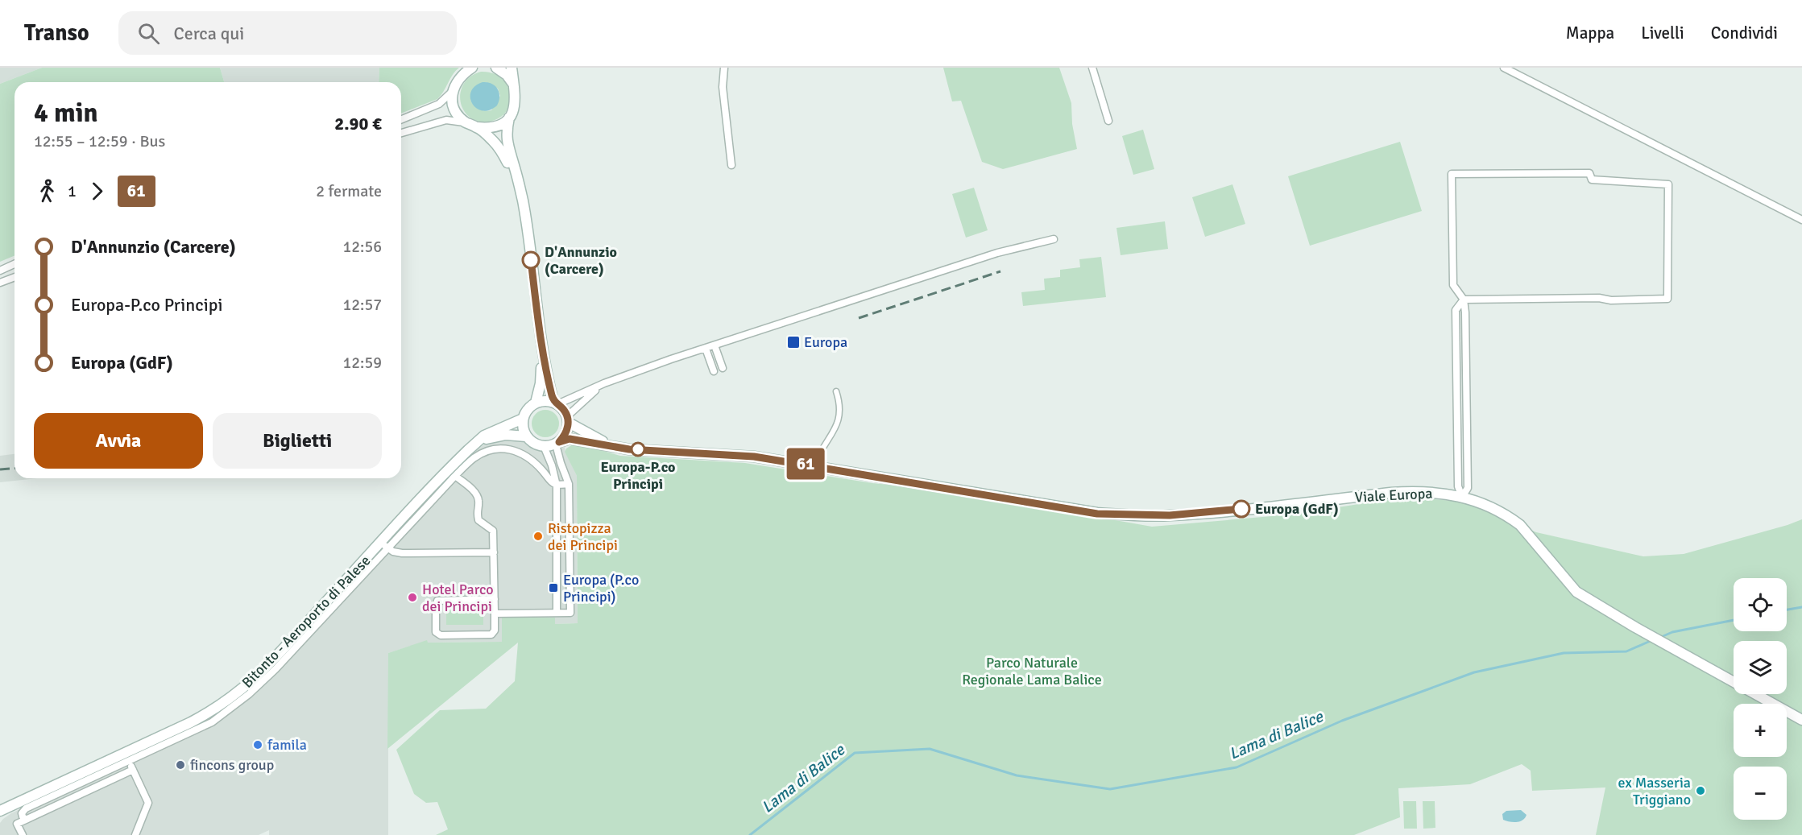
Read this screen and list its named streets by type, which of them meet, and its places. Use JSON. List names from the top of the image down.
{
  "streets": {
    "main road": ["Viale Europa", "Bitonto - Aeroporto di Palese"]
  },
  "crossings": [
    ["Viale Europa", "Bitonto - Aeroporto di Palese"]
  ],
  "water": ["Lama di Balice"],
  "parks": ["Parco Naturale Regionale Lama Balice"],
  "places": {
    "other": [
      "D'Annunzio (Carcere)",
      "Europa-P.co Principi",
      "Europa (GdF)",
      "Ristopizza dei Principi",
      "Hotel Parco dei Principi",
      "famila",
      "fincons group",
      "ex Masseria Triggiano"
    ],
    "transit": ["Europa", "Europa (P.co Principi)"]
  },
  "lines": ["bus line 61"],
  "page": {
    "header": "Transo",
    "search": "Cerca qui",
    "nav": ["Mappa", "Livelli", "Condividi"],
    "on_map": "61",
    "heading": ["4 min", "12:55 – 12:59 · Bus", "2.90 €"],
    "legs": ["1", "61", "2 fermate"],
    "list": [
      {
        "name": "D'Annunzio (Carcere)",
        "value": "12:56"
      },
      {
        "name": "Europa-P.co Principi",
        "value": "12:57"
      },
      {
        "name": "Europa (GdF)",
        "value": "12:59"
      }
    ],
    "buttons": ["Avvia", "Biglietti"],
    "map_buttons": ["+", "−"]
  }
}
